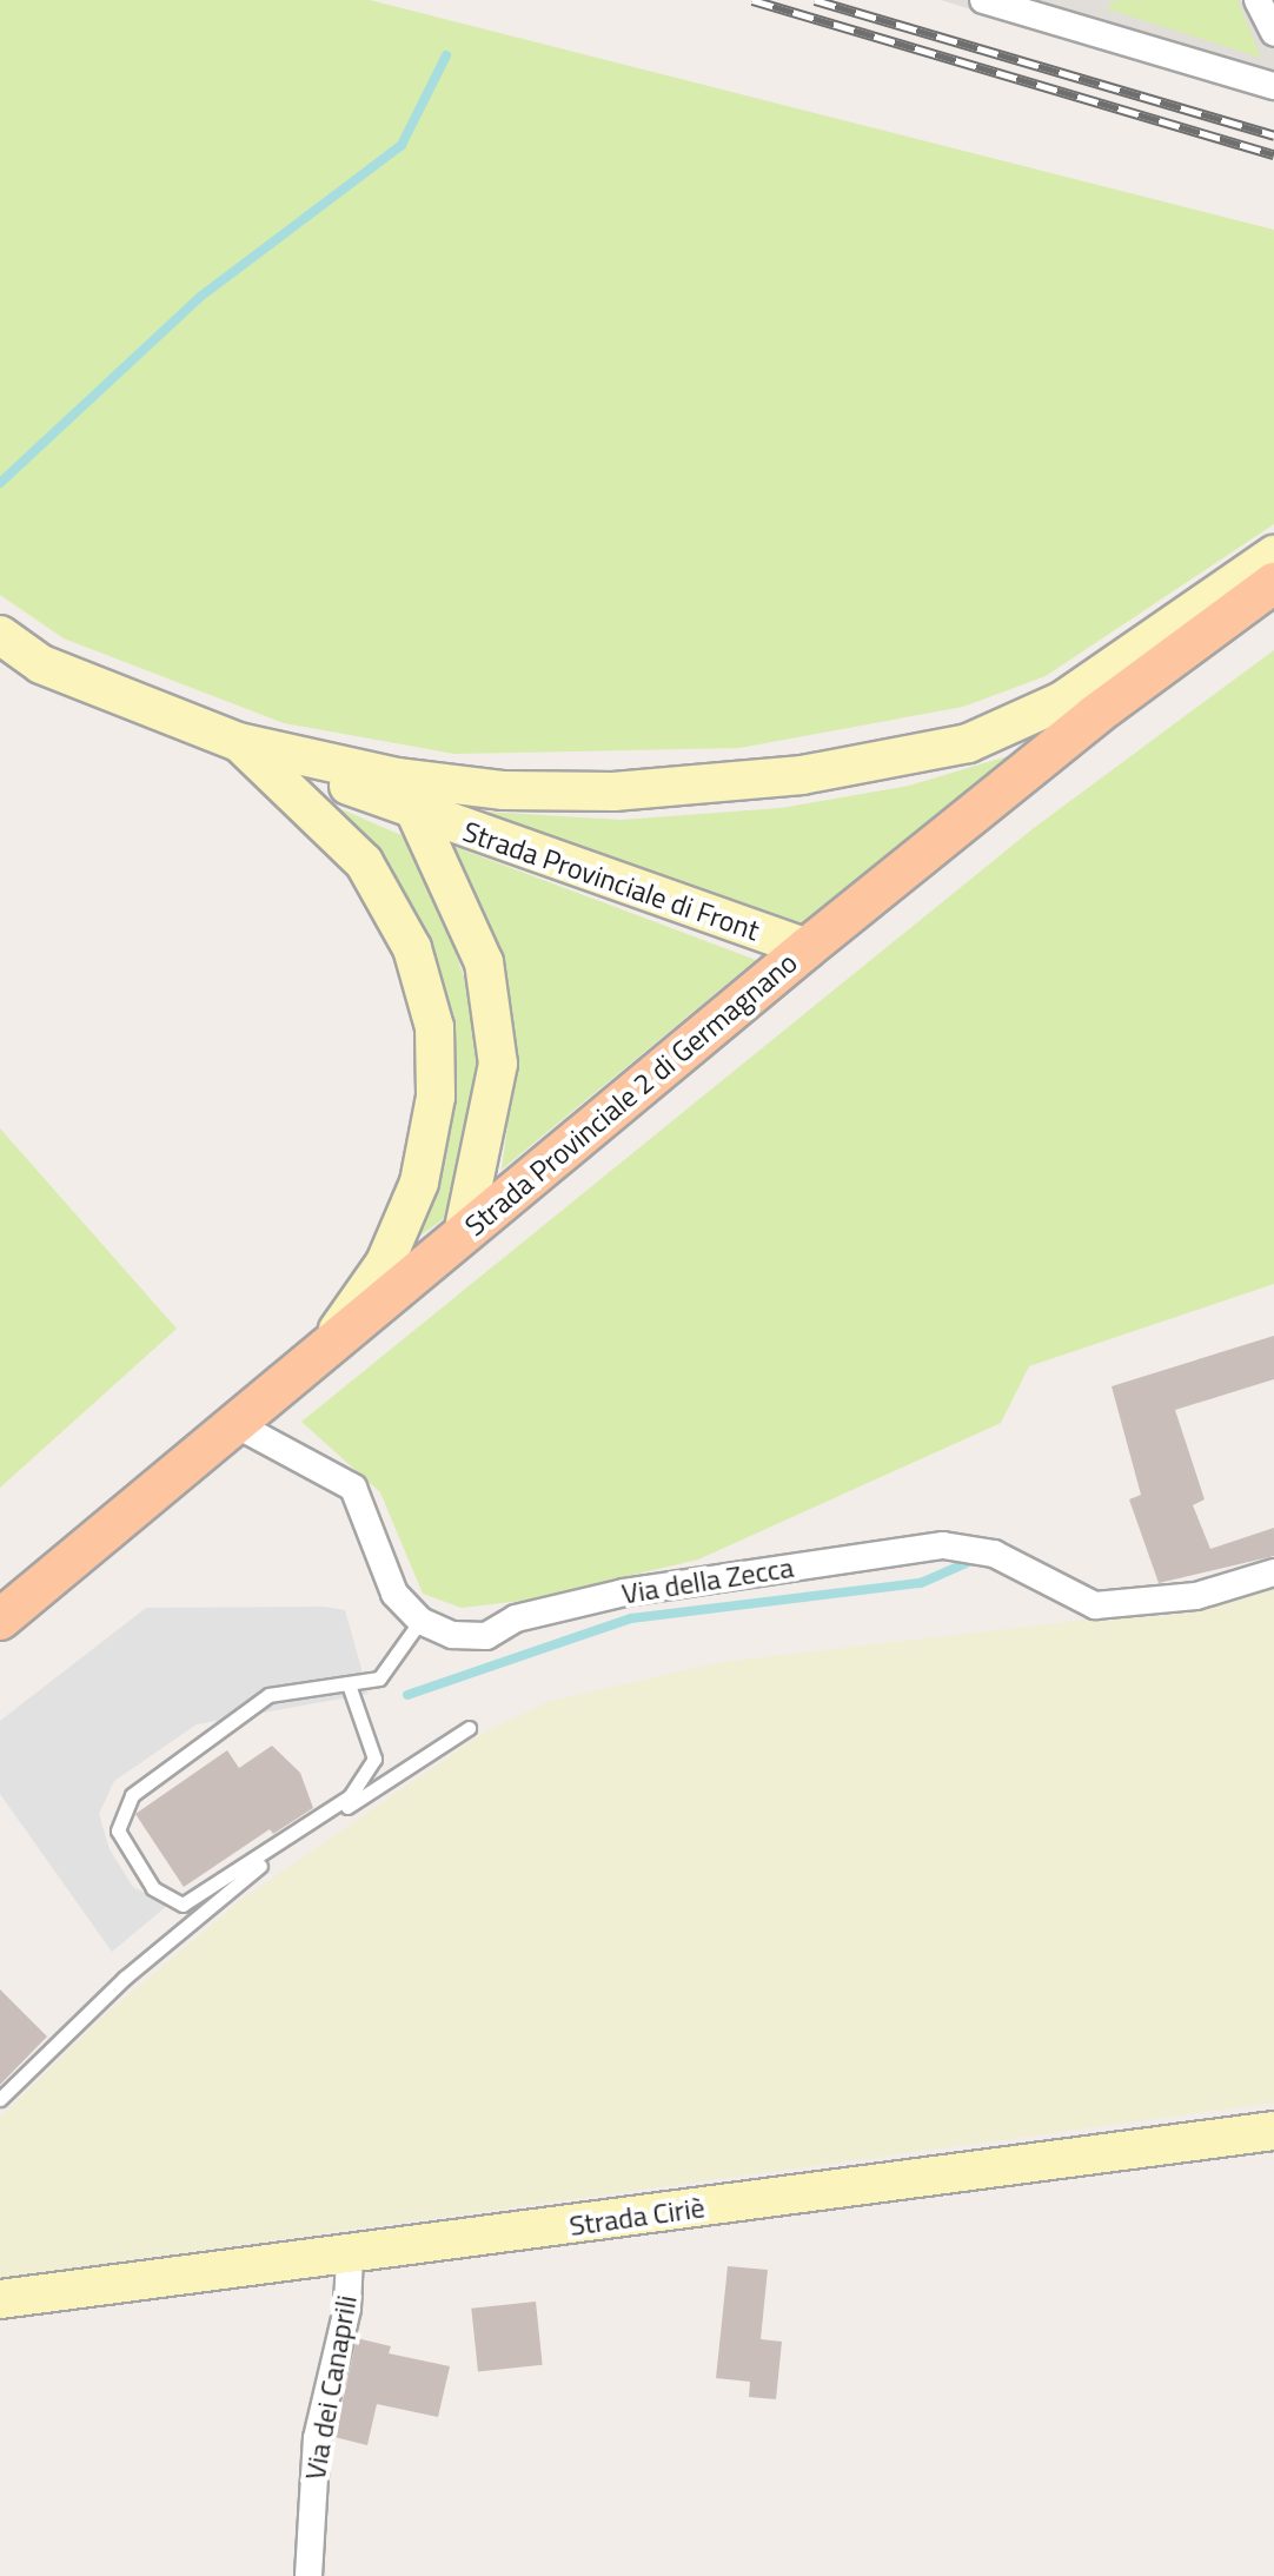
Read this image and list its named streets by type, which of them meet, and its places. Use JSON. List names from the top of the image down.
{
  "streets": {
    "main road": ["Strada Provinciale di Front", "Strada Provinciale 2 di Germagnano", "Strada Ciriè"],
    "street": ["Via della Zecca", "Via dei Canaprili"]
  },
  "crossings": [
    ["Strada Provinciale di Front", "Strada Provinciale 2 di Germagnano"],
    ["Strada Ciriè", "Via dei Canaprili"]
  ]
}
